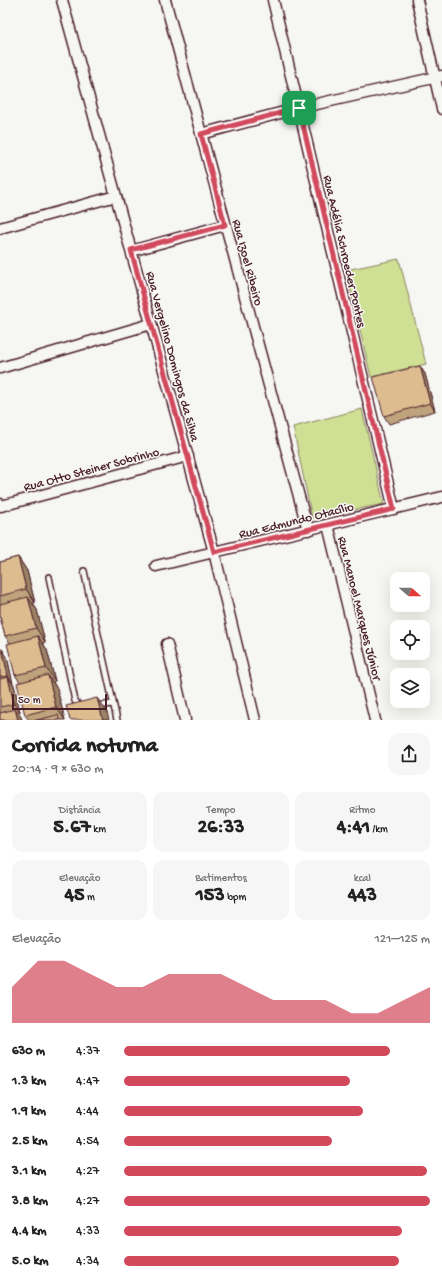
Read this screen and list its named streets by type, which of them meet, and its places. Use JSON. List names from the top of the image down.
{
  "streets": {
    "street": [
      "Rua Adélia Schroeder Pontes",
      "Rua Izoel Ribeiro",
      "Rua Vergelino Domingos da Silva",
      "Rua Otto Steiner Sobrinho",
      "Rua Edmundo Otacílio",
      "Rua Manoel Marques Júnior"
    ]
  },
  "crossings": [
    ["Rua Adélia Schroeder Pontes", "Rua Edmundo Otacílio"],
    ["Rua Izoel Ribeiro", "Rua Edmundo Otacílio"],
    ["Rua Vergelino Domingos da Silva", "Rua Otto Steiner Sobrinho"],
    ["Rua Vergelino Domingos da Silva", "Rua Edmundo Otacílio"],
    ["Rua Edmundo Otacílio", "Rua Manoel Marques Júnior"]
  ],
  "scale_bar": "50 m",
  "north": "right",
  "page": {
    "scale": "50 m",
    "heading": ["Corrida noturna", "20:14 · 9 × 630 m"],
    "stats": [
      ["Distância", "5.67 km"],
      ["Tempo", "26:33"],
      ["Ritmo", "4:41 /km"],
      ["Elevação", "45 m"],
      ["Batimentos", "153 bpm"],
      ["kcal", "443"]
    ],
    "chart": ["Elevação", "121–125 m"],
    "list": [
      {
        "name": "630 m",
        "note": "4:37"
      },
      {
        "name": "1.3 km",
        "note": "4:47"
      },
      {
        "name": "1.9 km",
        "note": "4:44"
      },
      {
        "name": "2.5 km",
        "note": "4:54"
      },
      {
        "name": "3.1 km",
        "note": "4:27"
      },
      {
        "name": "3.8 km",
        "note": "4:27"
      },
      {
        "name": "4.4 km",
        "note": "4:33"
      },
      {
        "name": "5.0 km",
        "note": "4:34"
      }
    ]
  }
}
